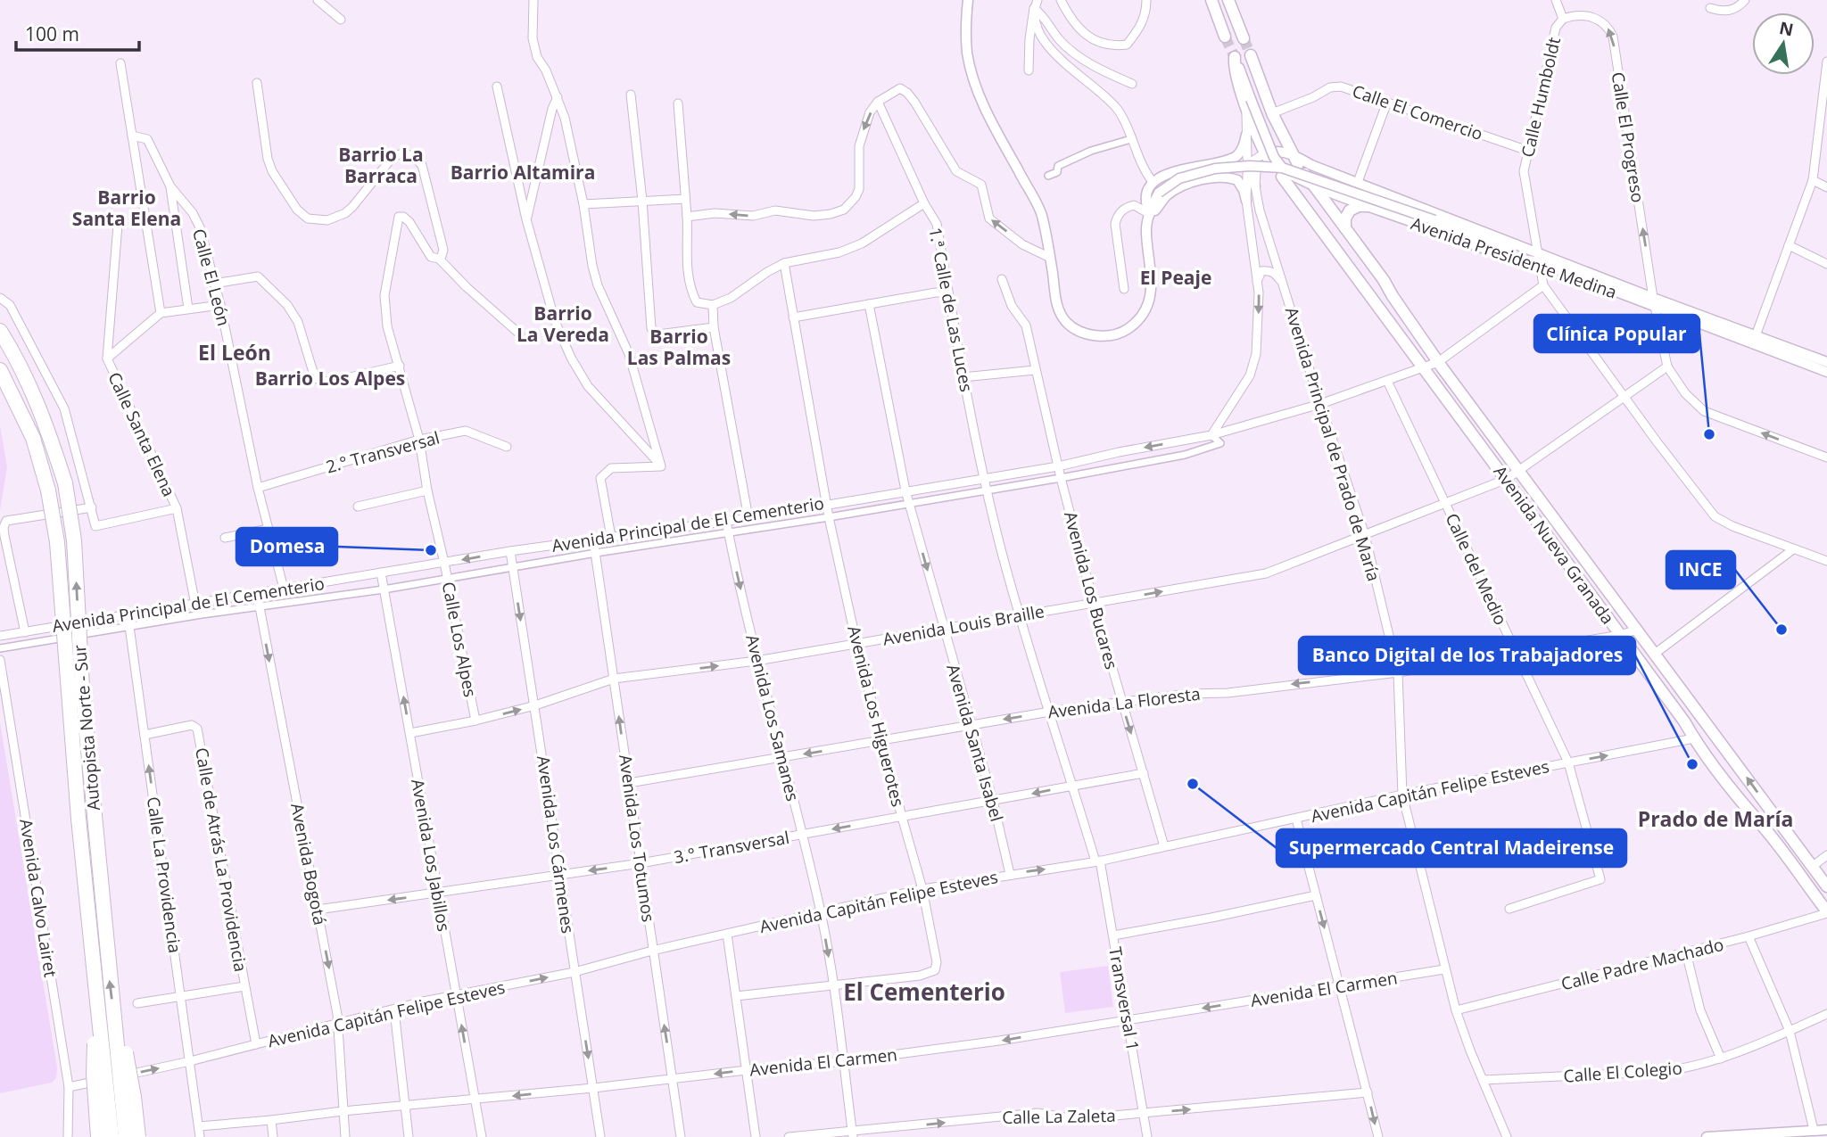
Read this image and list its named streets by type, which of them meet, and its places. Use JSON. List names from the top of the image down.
{
  "streets": {
    "highway": ["Autopista Norte - Sur"],
    "main road": ["Avenida Nueva Granada"],
    "street": [
      "Calle Humboldt",
      "Calle El Comercio",
      "Calle El Progreso",
      "Avenida Presidente Medina",
      "Calle El León",
      "1.ª Calle de Las Luces",
      "Calle Santa Elena",
      "Avenida Principal de Prado de María",
      "2.° Transversal",
      "Avenida Principal de El Cementerio",
      "Calle del Medio",
      "Avenida Los Bucares",
      "Avenida Louis Braille",
      "Calle Los Alpes",
      "Avenida La Floresta",
      "Avenida Los Higuerotes",
      "Avenida Los Samanes",
      "Avenida Santa Isabel",
      "Avenida Capitán Felipe Esteves",
      "Avenida Los Totumos",
      "Avenida Los Cármenes",
      "3.° Transversal",
      "Avenida Los Jabillos",
      "Calle de Atrás La Providencia",
      "Avenida Bogotá",
      "Calle La Providencia",
      "Avenida Calvo Lairet",
      "Calle Padre Machado",
      "Avenida El Carmen",
      "Transversal 1",
      "Calle El Colegio",
      "Calle La Zaleta"
    ]
  },
  "crossings": [
    ["Calle Humboldt", "Calle El Comercio"],
    ["Calle Humboldt", "Calle El Progreso"],
    ["Calle Humboldt", "Avenida Presidente Medina"],
    ["Calle Humboldt", "Avenida Principal de El Cementerio"],
    ["Calle El Progreso", "Avenida Presidente Medina"],
    ["Avenida Presidente Medina", "Avenida Nueva Granada"],
    ["Calle El León", "2.° Transversal"],
    ["Calle El León", "Avenida Principal de El Cementerio"],
    ["1.ª Calle de Las Luces", "Avenida Principal de El Cementerio"],
    ["1.ª Calle de Las Luces", "Avenida Louis Braille"],
    ["1.ª Calle de Las Luces", "Avenida La Floresta"],
    ["1.ª Calle de Las Luces", "Transversal 1"],
    ["Calle Santa Elena", "Avenida Principal de El Cementerio"],
    ["Avenida Principal de Prado de María", "Avenida Principal de El Cementerio"],
    ["Avenida Principal de Prado de María", "Avenida Louis Braille"],
    ["Avenida Principal de Prado de María", "Avenida La Floresta"],
    ["Avenida Principal de Prado de María", "Avenida Capitán Felipe Esteves"],
    ["Avenida Principal de Prado de María", "Calle Padre Machado"],
    ["Avenida Principal de Prado de María", "Avenida El Carmen"],
    ["Avenida Principal de Prado de María", "Calle El Colegio"],
    ["2.° Transversal", "Calle Los Alpes"],
    ["Avenida Principal de El Cementerio", "Avenida Nueva Granada"],
    ["Avenida Principal de El Cementerio", "Calle del Medio"],
    ["Avenida Principal de El Cementerio", "Avenida Los Bucares"],
    ["Avenida Principal de El Cementerio", "Calle Los Alpes"],
    ["Avenida Principal de El Cementerio", "Avenida Los Higuerotes"],
    ["Avenida Principal de El Cementerio", "Avenida Los Samanes"],
    ["Avenida Principal de El Cementerio", "Avenida Santa Isabel"],
    ["Avenida Principal de El Cementerio", "Avenida Los Totumos"],
    ["Avenida Principal de El Cementerio", "Avenida Los Cármenes"],
    ["Avenida Principal de El Cementerio", "Avenida Los Jabillos"],
    ["Avenida Principal de El Cementerio", "Avenida Bogotá"],
    ["Avenida Principal de El Cementerio", "Calle La Providencia"],
    ["Avenida Nueva Granada", "Avenida Louis Braille"],
    ["Avenida Nueva Granada", "Avenida La Floresta"],
    ["Avenida Nueva Granada", "Avenida Capitán Felipe Esteves"],
    ["Avenida Nueva Granada", "Calle Padre Machado"],
    ["Calle del Medio", "Avenida Louis Braille"],
    ["Calle del Medio", "Avenida La Floresta"],
    ["Calle del Medio", "Avenida Capitán Felipe Esteves"],
    ["Avenida Los Bucares", "Avenida Louis Braille"],
    ["Avenida Los Bucares", "Avenida La Floresta"],
    ["Avenida Los Bucares", "Avenida Capitán Felipe Esteves"],
    ["Avenida Los Bucares", "3.° Transversal"],
    ["Avenida Louis Braille", "Calle Los Alpes"],
    ["Avenida Louis Braille", "Avenida Los Higuerotes"],
    ["Avenida Louis Braille", "Avenida Los Samanes"],
    ["Avenida Louis Braille", "Avenida Santa Isabel"],
    ["Avenida Louis Braille", "Avenida Los Totumos"],
    ["Avenida Louis Braille", "Avenida Los Cármenes"],
    ["Avenida Louis Braille", "Avenida Los Jabillos"],
    ["Avenida La Floresta", "Avenida Los Higuerotes"],
    ["Avenida La Floresta", "Avenida Los Samanes"],
    ["Avenida La Floresta", "Avenida Santa Isabel"],
    ["Avenida La Floresta", "Avenida Los Totumos"],
    ["Avenida La Floresta", "Transversal 1"],
    ["Avenida Los Higuerotes", "Avenida Los Samanes"],
    ["Avenida Los Higuerotes", "Avenida Capitán Felipe Esteves"],
    ["Avenida Los Higuerotes", "3.° Transversal"],
    ["Avenida Los Samanes", "Avenida Capitán Felipe Esteves"],
    ["Avenida Los Samanes", "3.° Transversal"],
    ["Avenida Los Samanes", "Avenida El Carmen"],
    ["Avenida Los Samanes", "Calle La Zaleta"],
    ["Avenida Santa Isabel", "Avenida Capitán Felipe Esteves"],
    ["Avenida Santa Isabel", "3.° Transversal"],
    ["Avenida Capitán Felipe Esteves", "Avenida Los Totumos"],
    ["Avenida Capitán Felipe Esteves", "Avenida Los Cármenes"],
    ["Avenida Capitán Felipe Esteves", "Avenida Los Jabillos"],
    ["Avenida Capitán Felipe Esteves", "Calle de Atrás La Providencia"],
    ["Avenida Capitán Felipe Esteves", "Avenida Bogotá"],
    ["Avenida Capitán Felipe Esteves", "Calle La Providencia"],
    ["Avenida Capitán Felipe Esteves", "Avenida Calvo Lairet"],
    ["Avenida Capitán Felipe Esteves", "Transversal 1"],
    ["Avenida Los Totumos", "3.° Transversal"],
    ["Avenida Los Totumos", "Avenida El Carmen"],
    ["Avenida Los Cármenes", "3.° Transversal"],
    ["Avenida Los Cármenes", "Avenida El Carmen"],
    ["3.° Transversal", "Avenida Los Jabillos"],
    ["3.° Transversal", "Avenida Bogotá"],
    ["3.° Transversal", "Transversal 1"],
    ["Avenida Los Jabillos", "Avenida El Carmen"],
    ["Calle de Atrás La Providencia", "Calle La Providencia"],
    ["Avenida Bogotá", "Avenida El Carmen"],
    ["Calle La Providencia", "Avenida El Carmen"],
    ["Avenida El Carmen", "Transversal 1"],
    ["Transversal 1", "Calle La Zaleta"]
  ],
  "one_way": [
    "Calle El Progreso",
    "Avenida Louis Braille",
    "Avenida La Floresta",
    "Avenida Los Totumos",
    "Avenida Los Cármenes",
    "3.° Transversal",
    "Avenida Bogotá",
    "Calle La Providencia",
    "Avenida El Carmen",
    "Calle La Zaleta"
  ],
  "districts": [
    "Barrio La Barraca",
    "Barrio Altamira",
    "Barrio Santa Elena",
    "El Peaje",
    "Barrio La Vereda",
    "Barrio Las Palmas",
    "El León",
    "Barrio Los Alpes",
    "Prado de María",
    "El Cementerio"
  ],
  "places": [
    "Clínica Popular",
    "Domesa",
    "INCE",
    "Banco Digital de los Trabajadores",
    "Supermercado Central Madeirense"
  ],
  "scale_bar": "100 m",
  "north": "top"
}
